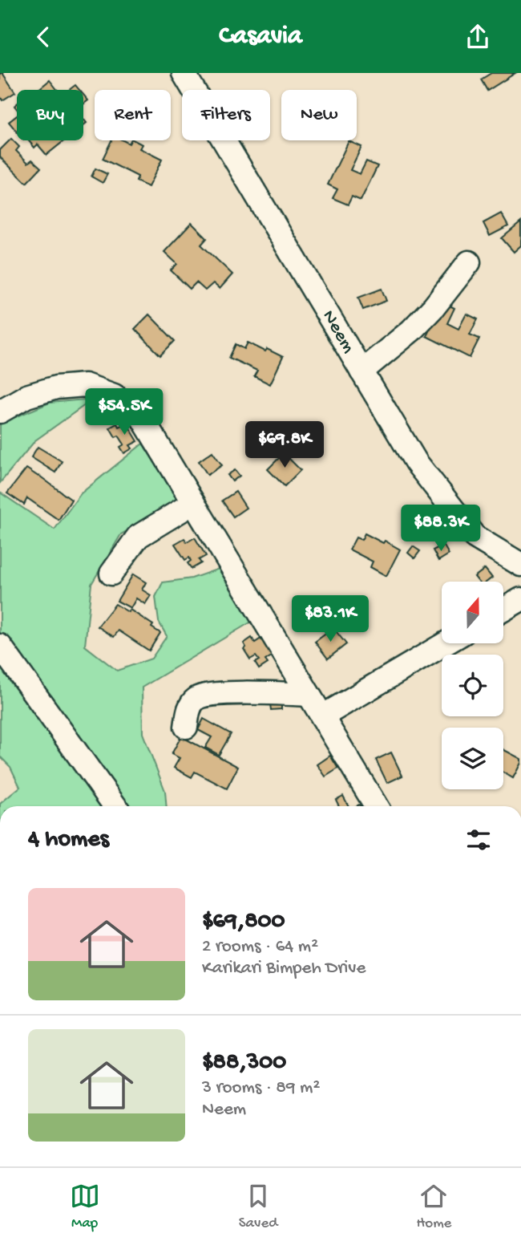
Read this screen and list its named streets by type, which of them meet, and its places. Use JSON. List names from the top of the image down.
{
  "streets": {
    "street": ["Neem"]
  },
  "north": "top",
  "page": {
    "header": "Casavia",
    "chip": [
      "Buy",
      "Rent",
      "Filters",
      "New"
    ],
    "price": [
      "$54.5K",
      "$69.8K",
      "$88.3K",
      "$83.1K"
    ],
    "heading": "4 homes",
    "list": [
      {
        "name": "$69,800",
        "note": "2 rooms · 64 m² · Karikari Bimpeh Drive"
      },
      {
        "name": "$88,300",
        "note": "3 rooms · 89 m² · Neem"
      }
    ],
    "tabs": ["Map", "Saved", "Home"]
  }
}
